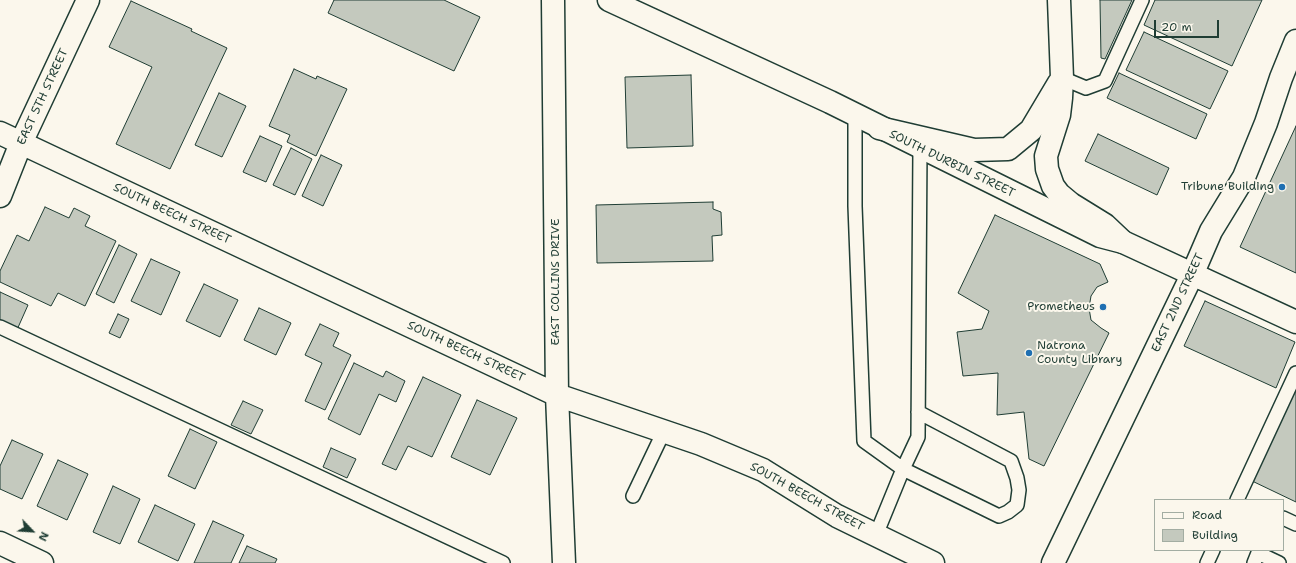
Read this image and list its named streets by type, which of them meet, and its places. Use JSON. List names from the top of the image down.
{
  "streets": {
    "street": [
      "EAST 5TH STREET",
      "SOUTH DURBIN STREET",
      "SOUTH BEECH STREET",
      "EAST COLLINS DRIVE",
      "EAST 2ND STREET"
    ]
  },
  "crossings": [
    ["EAST 5TH STREET", "SOUTH BEECH STREET"],
    ["SOUTH DURBIN STREET", "EAST 2ND STREET"],
    ["SOUTH BEECH STREET", "EAST COLLINS DRIVE"]
  ],
  "places": ["Tribune Building", "Prometheus", "Natrona County Library"],
  "legend": ["Road", "Building"],
  "scale_bar": "20 m",
  "north": "bottom right"
}
